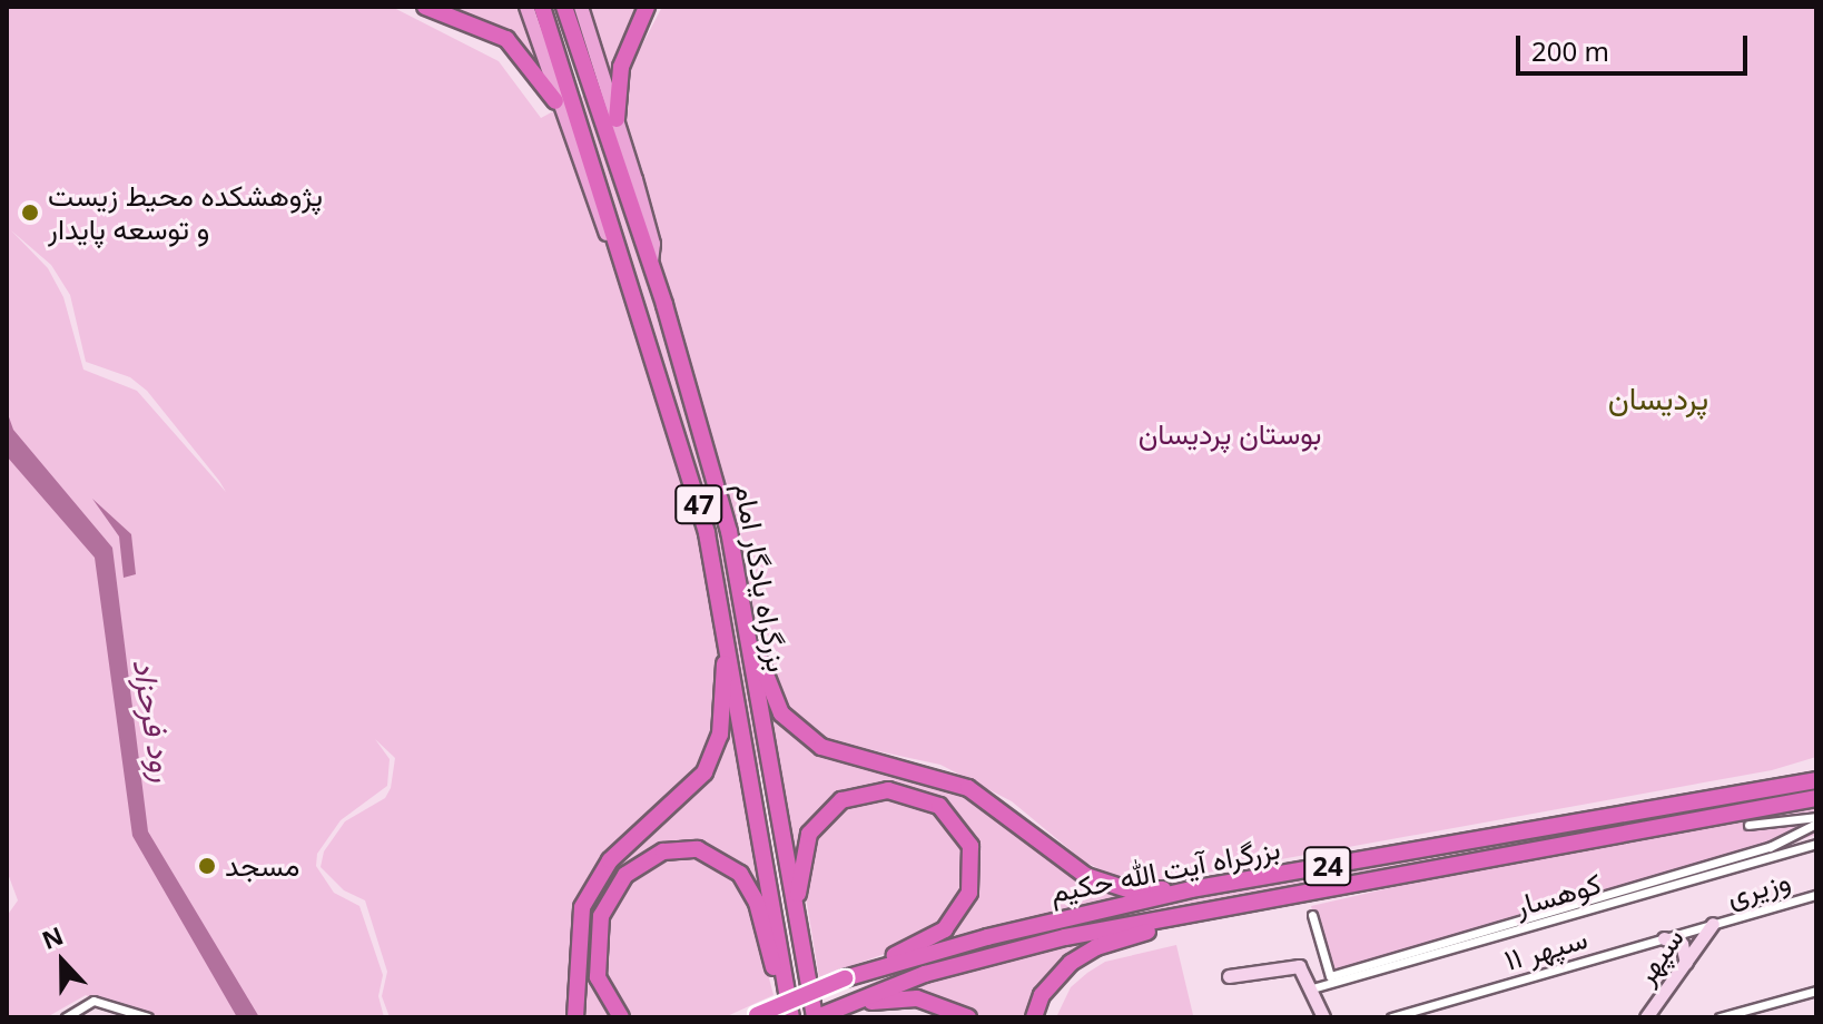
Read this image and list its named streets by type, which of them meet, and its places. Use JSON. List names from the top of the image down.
{
  "streets": {
    "highway": [
      "47",
      "بزرگراه یادگار امام",
      "24",
      "بزرگراه آیت الله حکیم"
    ],
    "street": [
      "وزیری",
      "کوهسار",
      "سپهر ۱۱",
      "سپهر"
    ]
  },
  "crossings": [
    ["بزرگراه یادگار امام", "24"],
    ["24", "بزرگراه آیت الله حکیم"],
    ["وزیری", "سپهر ۱۱"],
    ["وزیری", "سپهر"],
    ["سپهر ۱۱", "سپهر"]
  ],
  "districts": ["پردیسان"],
  "water": ["رود فرحزاد"],
  "parks": ["بوستان پردیسان"],
  "places": ["پژوهشکده محیط زیست و توسعه پایدار", "مسجد"],
  "scale_bar": "200 m",
  "north": "top"
}
